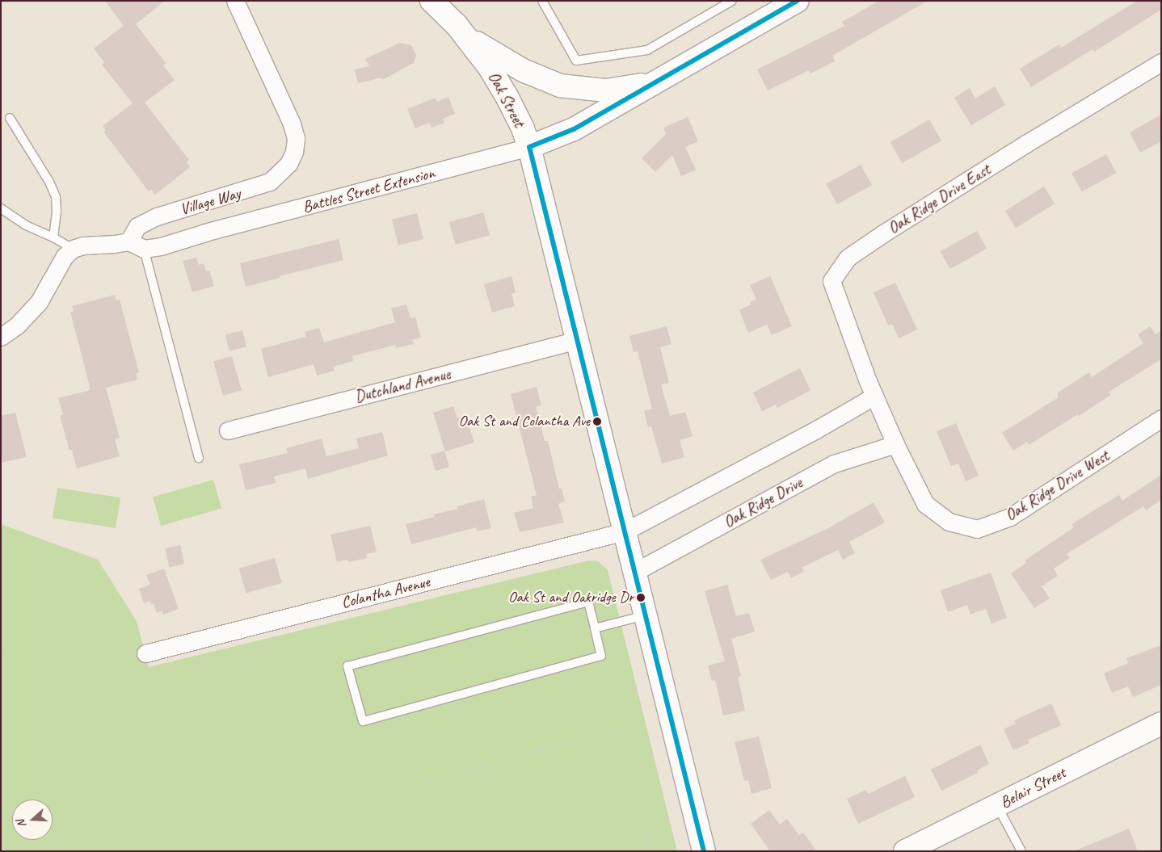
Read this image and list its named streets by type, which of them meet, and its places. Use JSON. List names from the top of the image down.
{
  "streets": {
    "main road": ["Oak Street", "Belair Street"],
    "street": [
      "Battles Street Extension",
      "Oak Ridge Drive East",
      "Village Way",
      "Dutchland Avenue",
      "Oak Ridge Drive West",
      "Oak Ridge Drive",
      "Colantha Avenue"
    ]
  },
  "crossings": [
    ["Oak Street", "Battles Street Extension"],
    ["Oak Street", "Dutchland Avenue"],
    ["Oak Street", "Oak Ridge Drive"],
    ["Oak Street", "Colantha Avenue"],
    ["Oak Ridge Drive East", "Oak Ridge Drive West"],
    ["Oak Ridge Drive West", "Oak Ridge Drive"]
  ],
  "places": ["Oak St and Colantha Ave", "Oak St and Oakridge Dr"],
  "north": "left"
}
